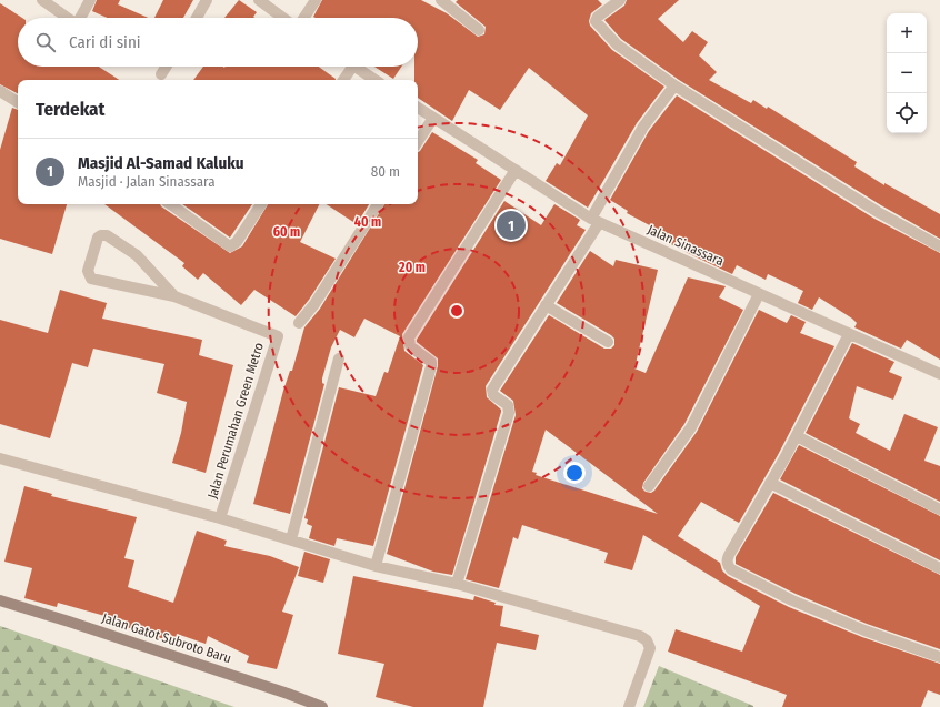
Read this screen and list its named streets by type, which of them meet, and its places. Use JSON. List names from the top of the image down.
{
  "streets": {
    "street": ["Jalan Sinassara", "Jalan Perumahan Green Metro", "Jalan Gatot Subroto Baru"]
  },
  "page": {
    "map_buttons": ["+", "−"],
    "search": "Cari di sini",
    "heading": "Terdekat",
    "list": [
      {
        "mark": "1",
        "name": "Masjid Al-Samad Kaluku",
        "note": "Masjid · Jalan Sinassara",
        "value": "80 m"
      }
    ],
    "pins": "1"
  },
  "rings": ["40 m", "60 m", "20 m"]
}
